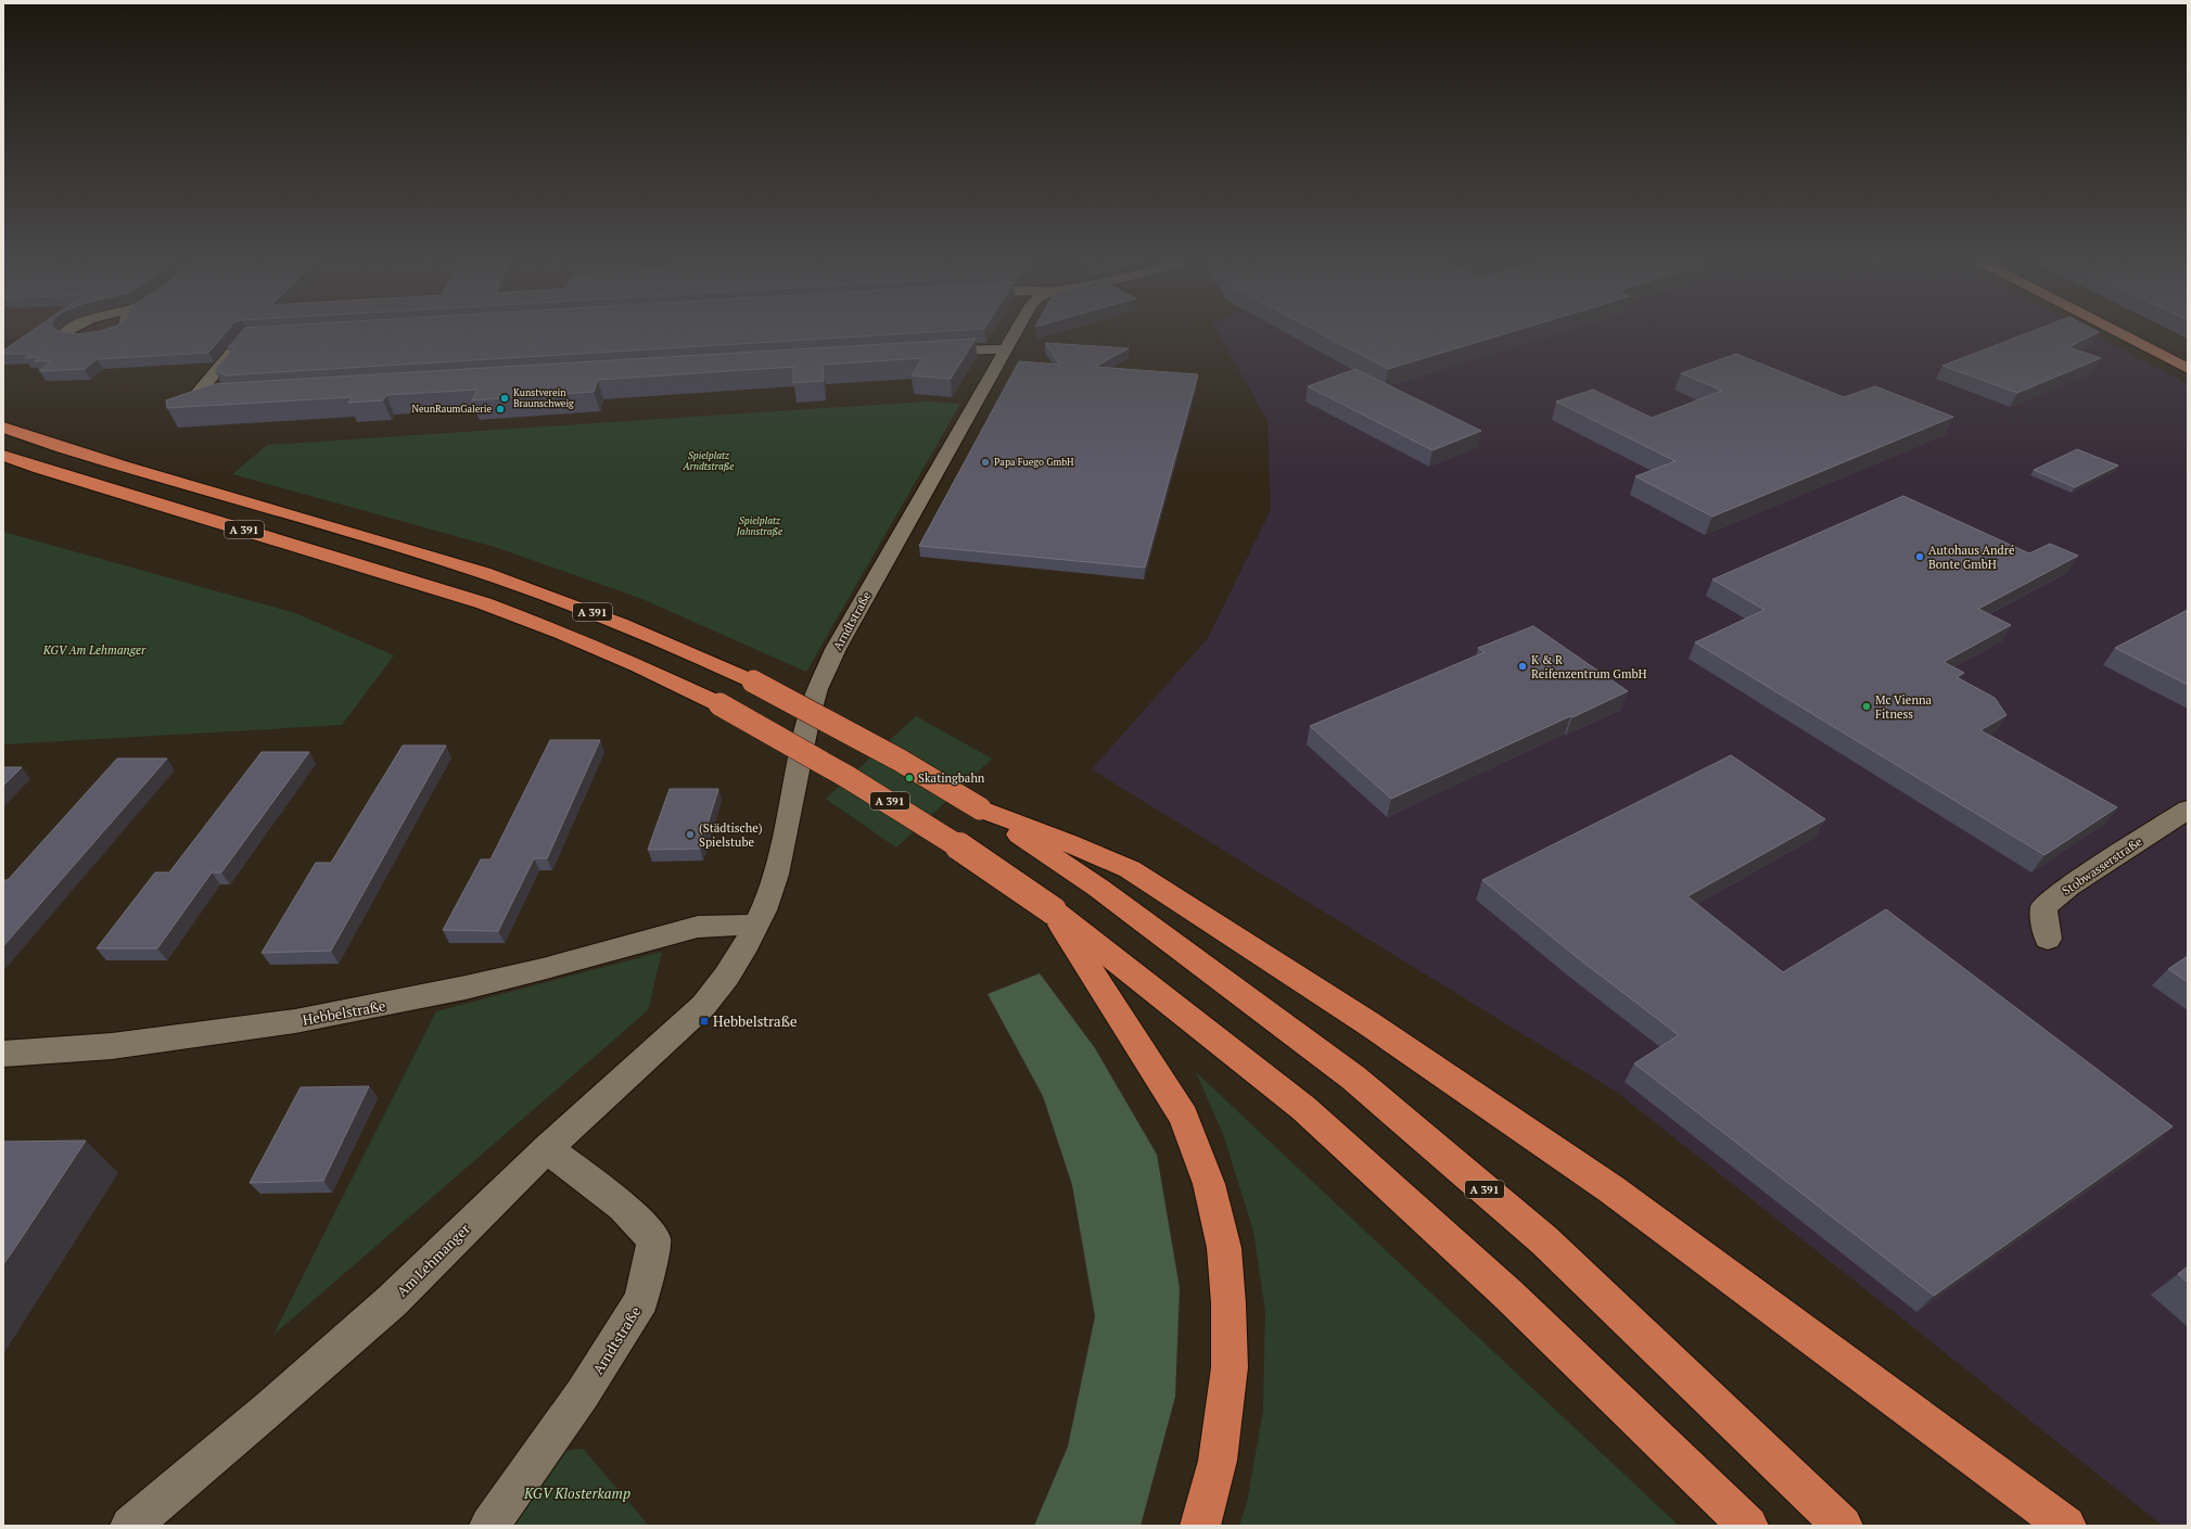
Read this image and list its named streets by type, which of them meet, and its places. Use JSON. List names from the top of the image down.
{
  "streets": {
    "highway": ["A 391"],
    "street": [
      "Arndtstraße",
      "Stobwasserstraße",
      "Hebbelstraße",
      "Am Lehmanger"
    ]
  },
  "crossings": [
    ["Arndtstraße", "Hebbelstraße"],
    ["Arndtstraße", "Am Lehmanger"]
  ],
  "parks": [
    "Spielplatz Arndtstraße",
    "Spielplatz Jahnstraße",
    "KGV Am Lehmanger",
    "KGV Klosterkamp"
  ],
  "places": {
    "other": [
      "Kunstverein Braunschweig",
      "NeunRaumGalerie",
      "Papa Fuego GmbH",
      "Autohaus André Bonte GmbH",
      "K & R Reifenzentrum GmbH",
      "Mc Vienna Fitness",
      "Skatingbahn",
      "(Städtische) Spielstube"
    ],
    "transit": ["Hebbelstraße"]
  }
}
